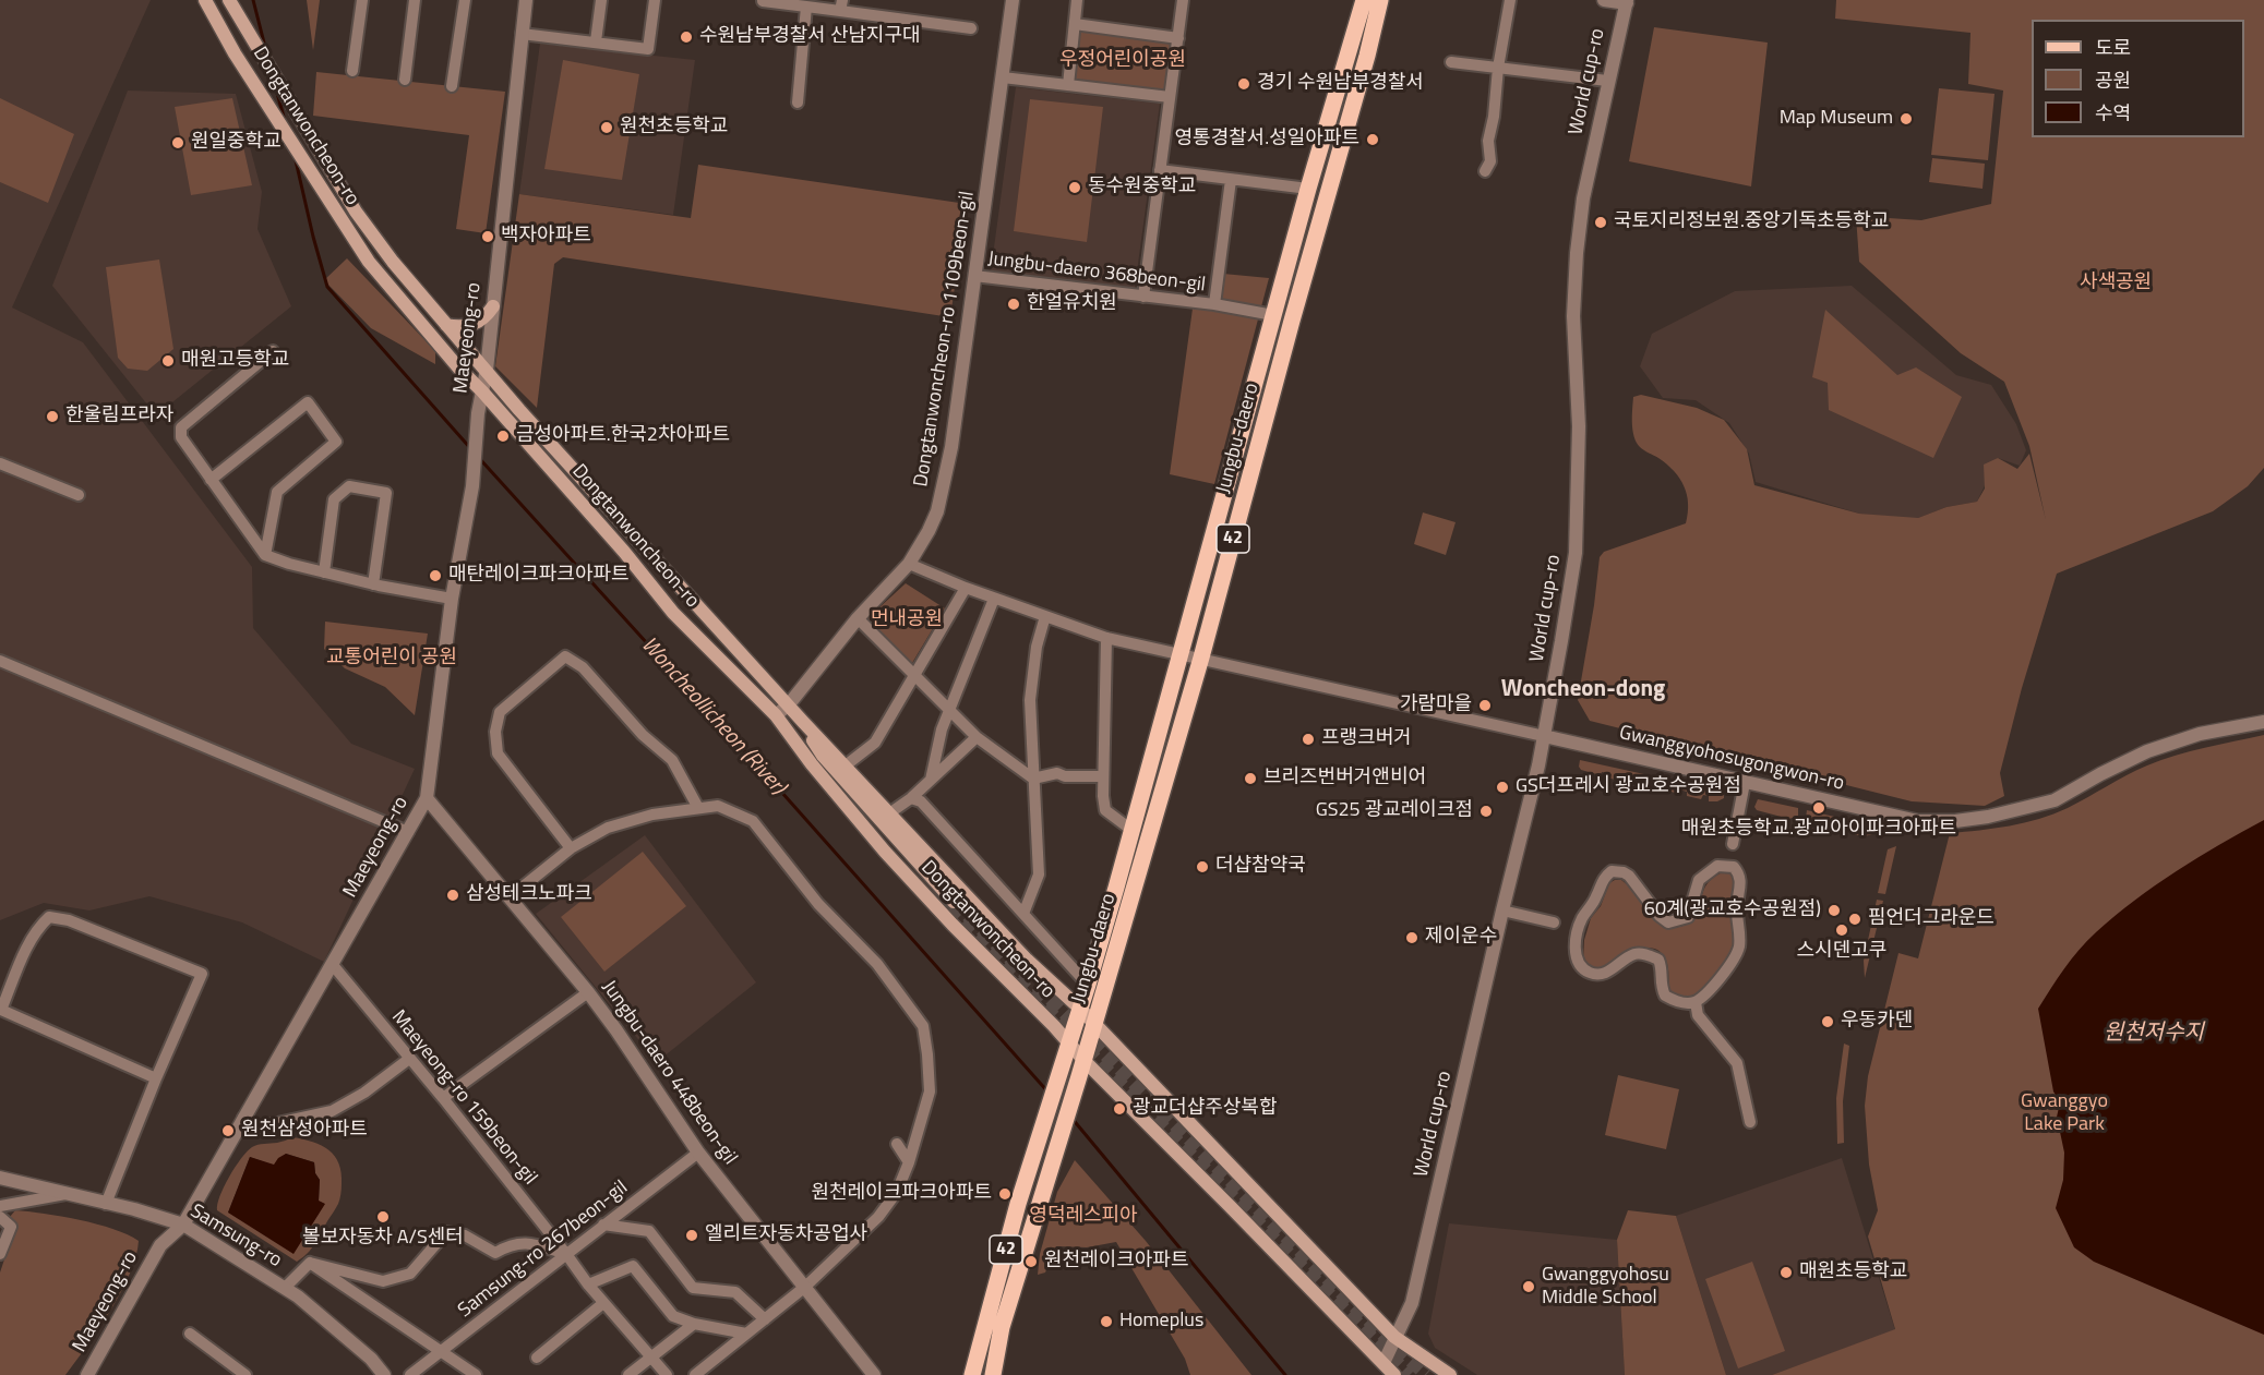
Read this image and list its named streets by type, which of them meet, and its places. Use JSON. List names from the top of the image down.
{
  "streets": {
    "main road": ["Dongtanwoncheon-ro", "Jungbu-daero", "42"],
    "street": [
      "World cup-ro",
      "Jungbu-daero 368beon-gil",
      "Maeyeong-ro",
      "Dongtanwoncheon-ro 1109beon-gil",
      "Gwanggyohosugongwon-ro",
      "Jungbu-daero 448beon-gil",
      "Maeyeong-ro 159beon-gil",
      "Samsung-ro",
      "Samsung-ro 267beon-gil"
    ]
  },
  "crossings": [
    ["World cup-ro", "Dongtanwoncheon-ro"],
    ["World cup-ro", "Gwanggyohosugongwon-ro"],
    ["Dongtanwoncheon-ro", "Maeyeong-ro"],
    ["Dongtanwoncheon-ro", "Dongtanwoncheon-ro 1109beon-gil"],
    ["Dongtanwoncheon-ro", "Jungbu-daero"],
    ["Dongtanwoncheon-ro", "42"],
    ["Jungbu-daero 368beon-gil", "Dongtanwoncheon-ro 1109beon-gil"],
    ["Jungbu-daero 368beon-gil", "Jungbu-daero"],
    ["Maeyeong-ro", "Jungbu-daero 448beon-gil"],
    ["Maeyeong-ro", "Maeyeong-ro 159beon-gil"],
    ["Maeyeong-ro", "Samsung-ro"],
    ["Dongtanwoncheon-ro 1109beon-gil", "Gwanggyohosugongwon-ro"],
    ["Jungbu-daero", "42"],
    ["Jungbu-daero", "Gwanggyohosugongwon-ro"],
    ["Jungbu-daero 448beon-gil", "Samsung-ro 267beon-gil"],
    ["Maeyeong-ro 159beon-gil", "Samsung-ro 267beon-gil"]
  ],
  "districts": ["Woncheon-dong"],
  "water": ["Woncheollicheon (River)", "원천저수지"],
  "parks": [
    "우정어린이공원",
    "사색공원",
    "먼내공원",
    "교통어린이 공원",
    "Gwanggyo Lake Park",
    "영덕레스피아"
  ],
  "places": [
    "수원남부경찰서 산남지구대",
    "경기 수원남부경찰서",
    "Map Museum",
    "원천초등학교",
    "영통경찰서.성일아파트",
    "원일중학교",
    "동수원중학교",
    "국토지리정보원.중앙기독초등학교",
    "백자아파트",
    "한얼유치원",
    "매원고등학교",
    "한울림프라자",
    "금성아파트.한국2차아파트",
    "매탄레이크파크아파트",
    "가람마을",
    "프랭크버거",
    "브리즈번버거앤비어",
    "GS더프레시 광교호수공원점",
    "매원초등학교.광교아이파크아파트",
    "GS25 광교레이크점",
    "더샵참약국",
    "삼성테크노파크",
    "60계(광교호수공원점)",
    "핌언더그라운드",
    "스시덴고쿠",
    "제이운수",
    "우동카덴",
    "광교더샵주상복합",
    "원천삼성아파트",
    "원천레이크파크아파트",
    "볼보자동차 A/S센터",
    "엘리트자동차공업사",
    "원천레이크아파트",
    "매원초등학교",
    "Gwanggyohosu Middle School",
    "Homeplus"
  ],
  "legend": ["도로", "공원", "수역"]
}
